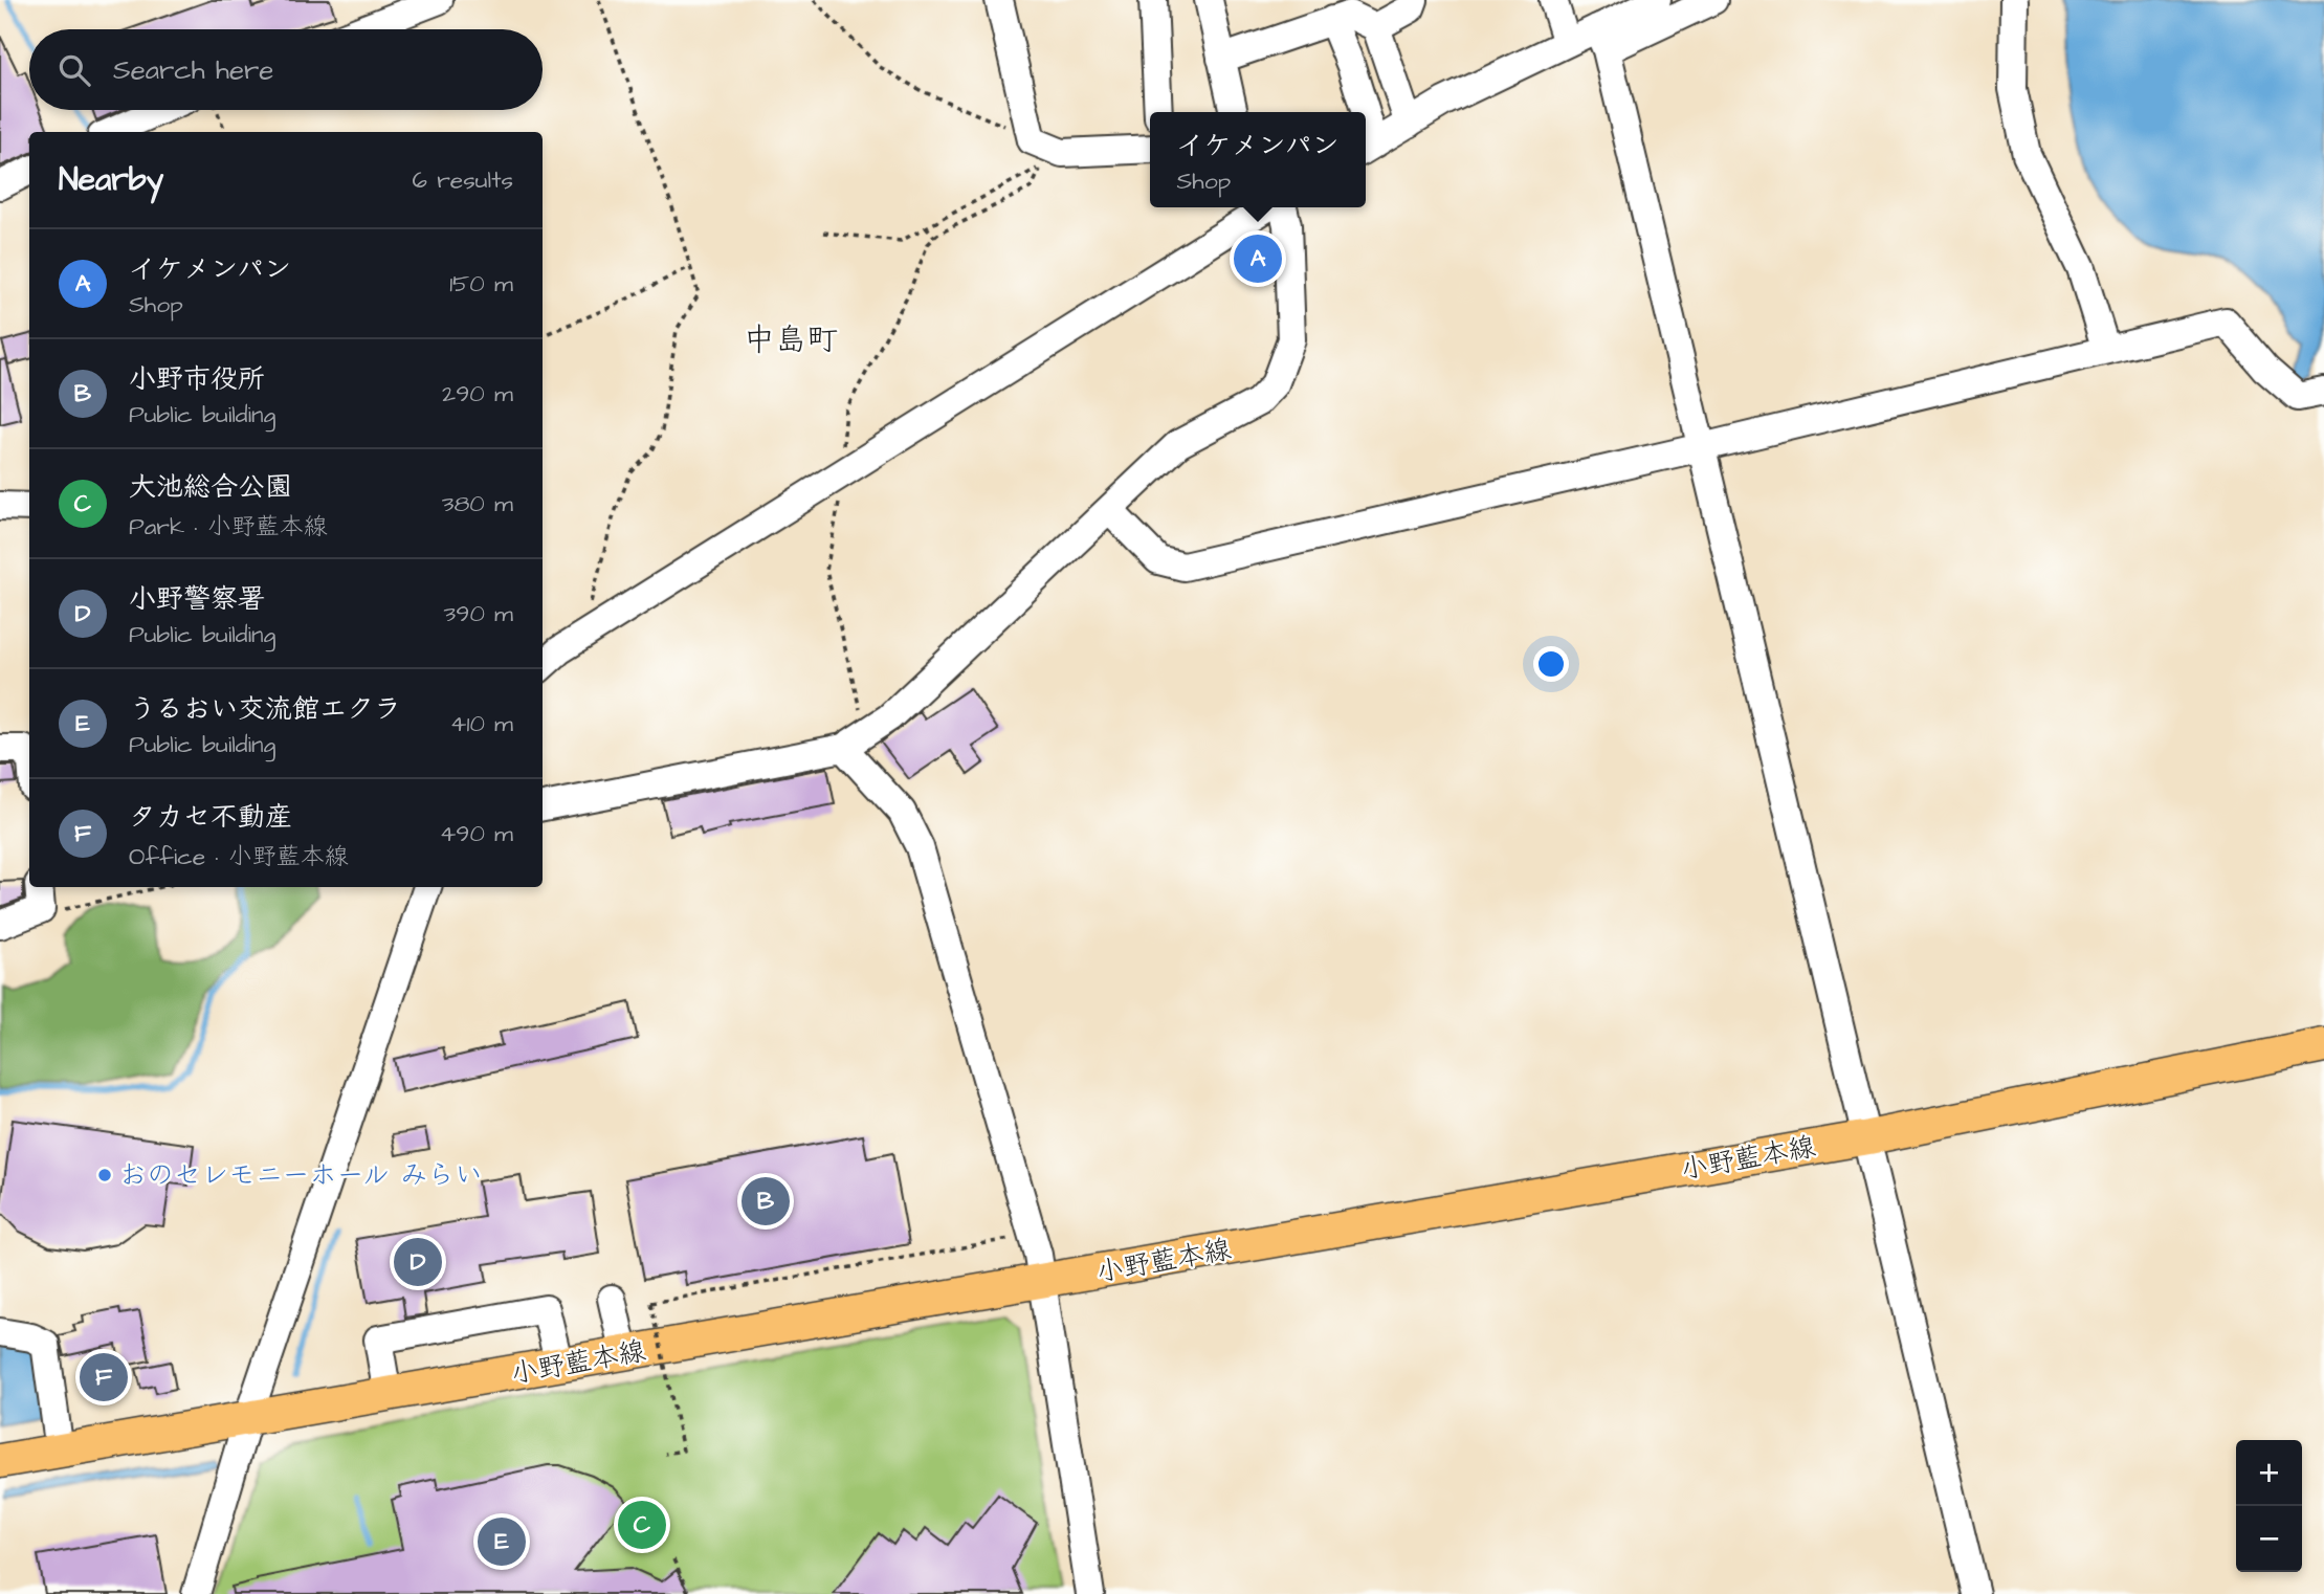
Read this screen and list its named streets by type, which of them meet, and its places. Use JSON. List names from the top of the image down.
{
  "streets": {
    "main road": ["小野藍本線"]
  },
  "districts": ["中島町"],
  "places": ["おのセレモニーホール みらい"],
  "page": {
    "search": "Search here",
    "popup": ["イケメンパン", "Shop"],
    "heading": ["Nearby", "6 results"],
    "list": [
      {
        "mark": "A",
        "name": "イケメンパン",
        "note": "Shop",
        "value": "150 m"
      },
      {
        "mark": "B",
        "name": "小野市役所",
        "note": "Public building",
        "value": "290 m"
      },
      {
        "mark": "C",
        "name": "大池総合公園",
        "note": "Park · 小野藍本線",
        "value": "380 m"
      },
      {
        "mark": "D",
        "name": "小野警察署",
        "note": "Public building",
        "value": "390 m"
      },
      {
        "mark": "E",
        "name": "うるおい交流館エクラ",
        "note": "Public building",
        "value": "410 m"
      },
      {
        "mark": "F",
        "name": "タカセ不動産",
        "note": "Office · 小野藍本線",
        "value": "490 m"
      }
    ],
    "pins": [
      "A",
      "B",
      "D",
      "F",
      "C",
      "E"
    ],
    "map_buttons": ["+", "−"]
  }
}
